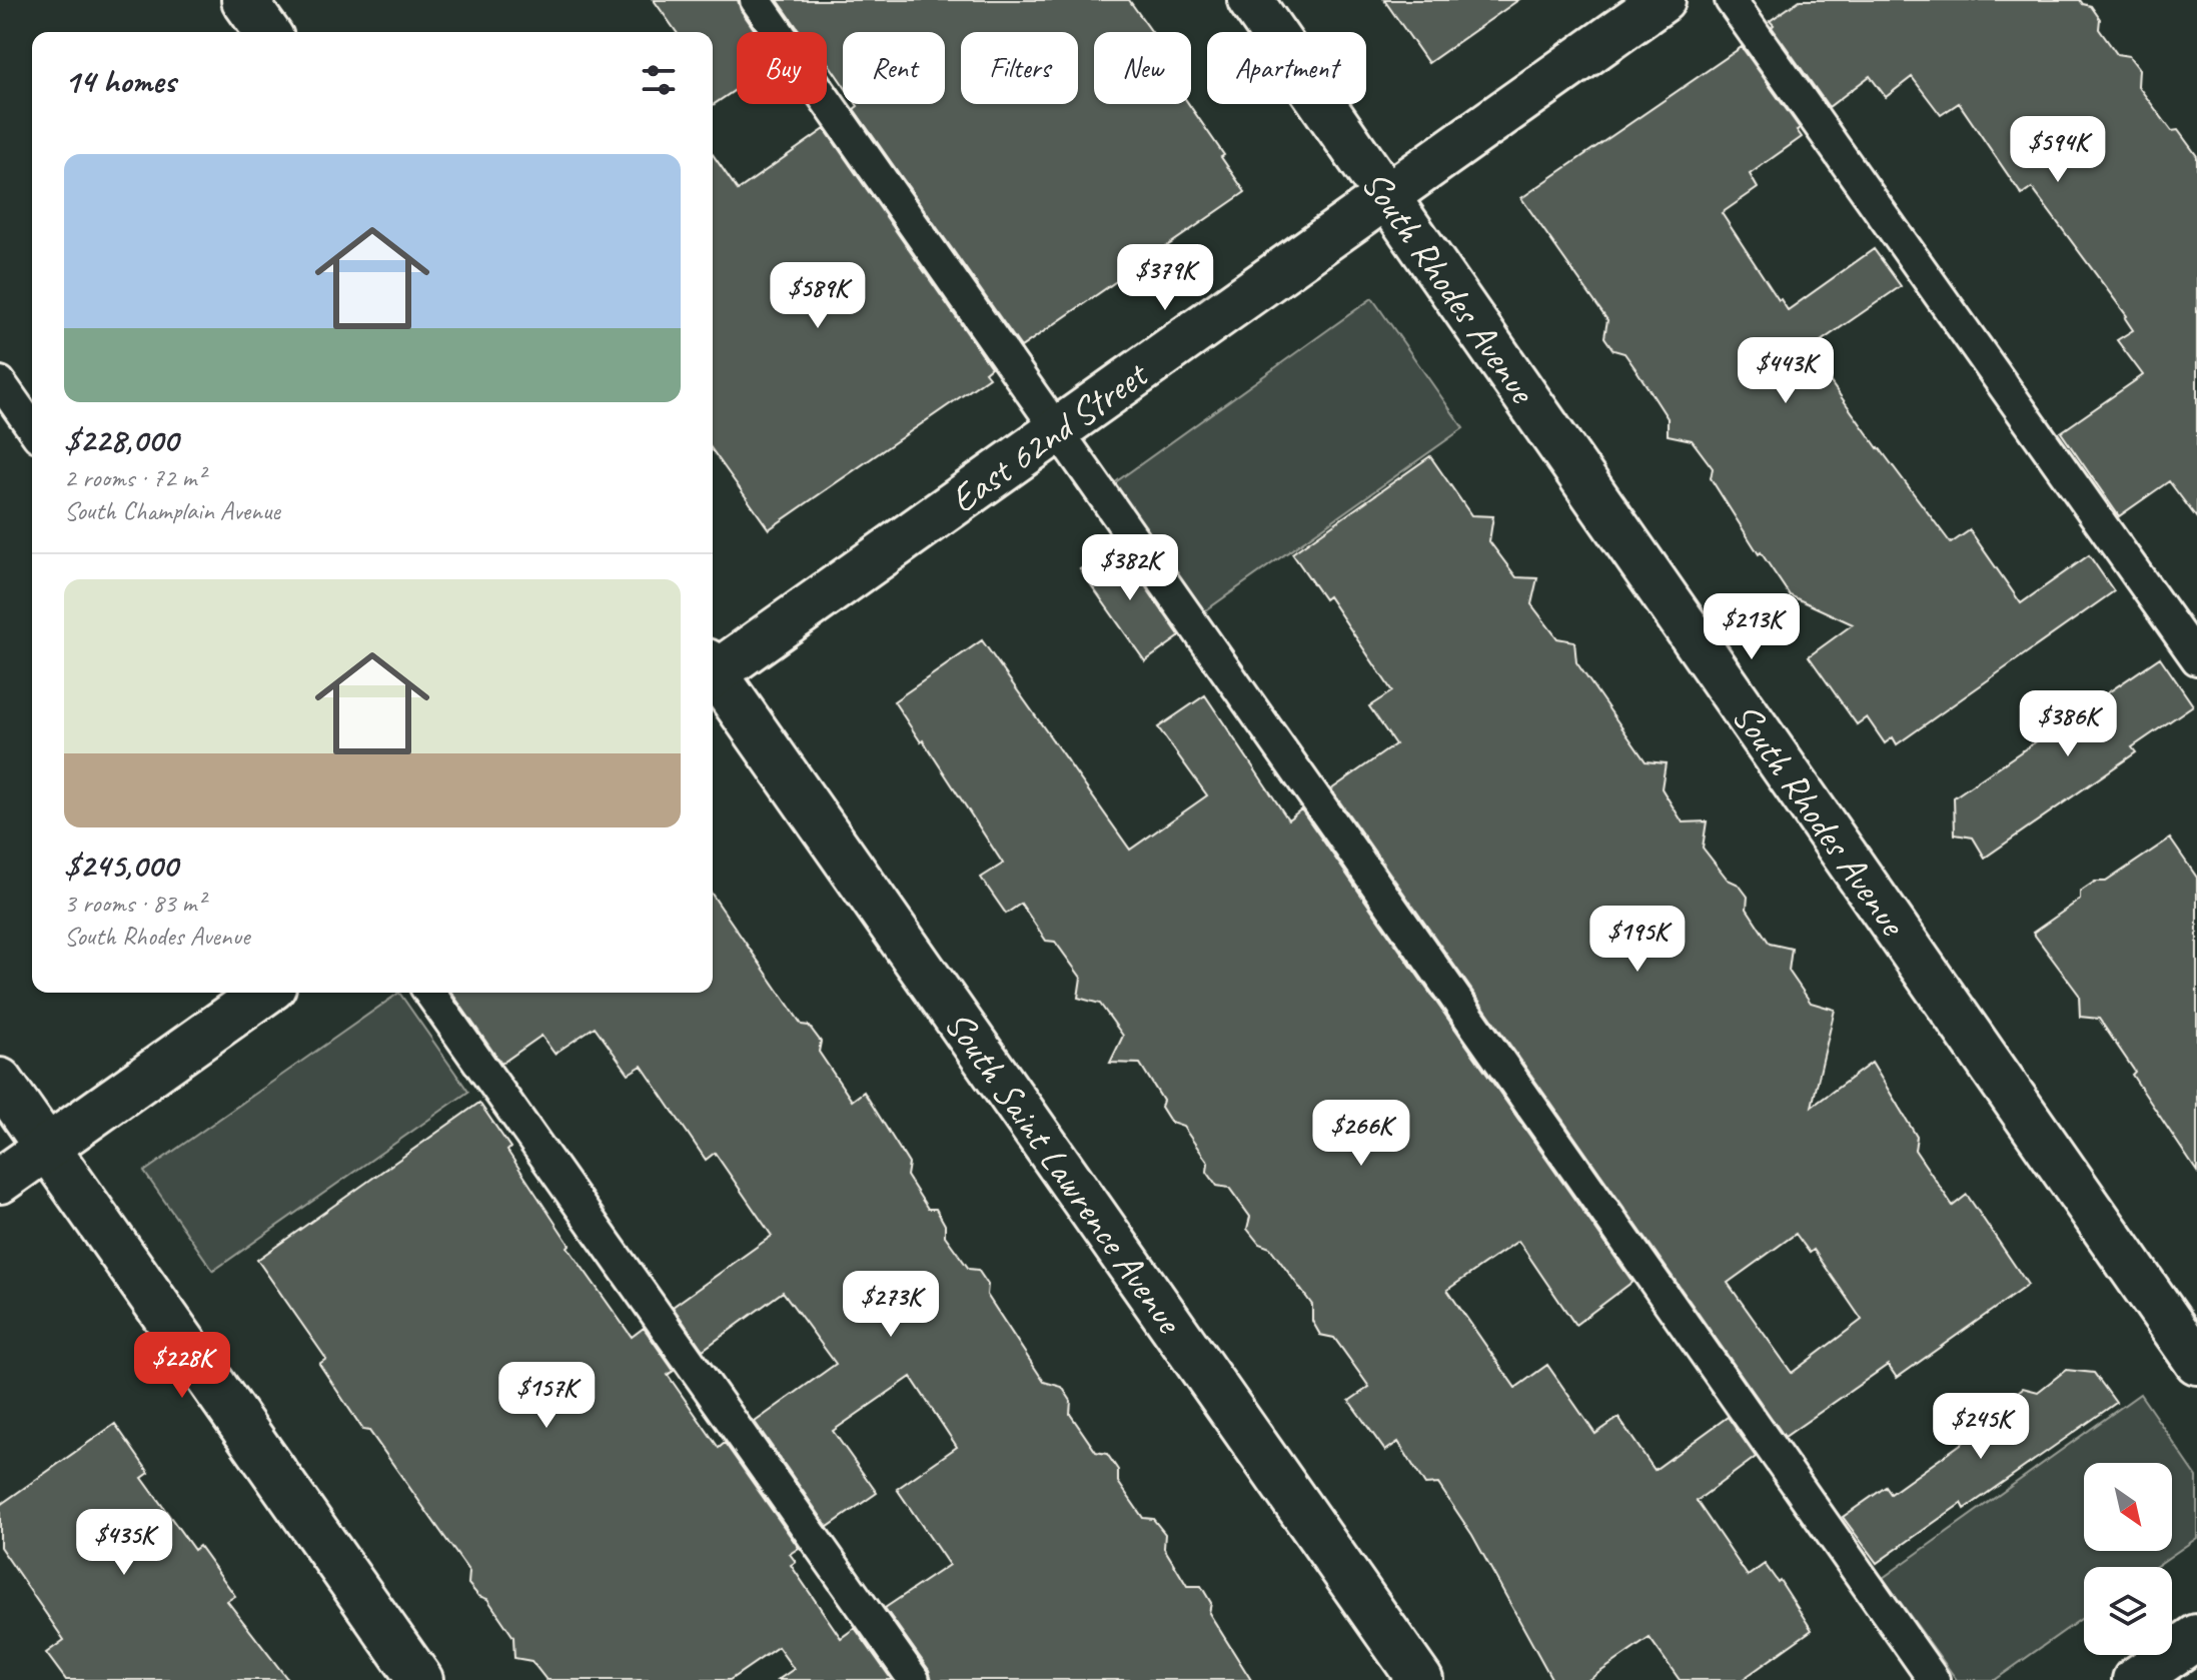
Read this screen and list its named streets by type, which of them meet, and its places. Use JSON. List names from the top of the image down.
{
  "streets": {
    "street": ["South Rhodes Avenue", "East 62nd Street", "South Saint Lawrence Avenue"]
  },
  "crossings": [
    ["South Rhodes Avenue", "East 62nd Street"]
  ],
  "north": "bottom right",
  "page": {
    "chip": [
      "Buy",
      "Rent",
      "Filters",
      "New",
      "Apartment"
    ],
    "heading": "14 homes",
    "price": [
      "$594K",
      "$379K",
      "$589K",
      "$443K",
      "$382K",
      "$213K",
      "$386K",
      "$195K",
      "$266K",
      "$273K",
      "$228K",
      "$157K",
      "$245K",
      "$435K"
    ],
    "list": [
      {
        "name": "$228,000",
        "note": "2 rooms · 72 m² · South Champlain Avenue"
      },
      {
        "name": "$245,000",
        "note": "3 rooms · 83 m² · South Rhodes Avenue"
      }
    ]
  }
}
